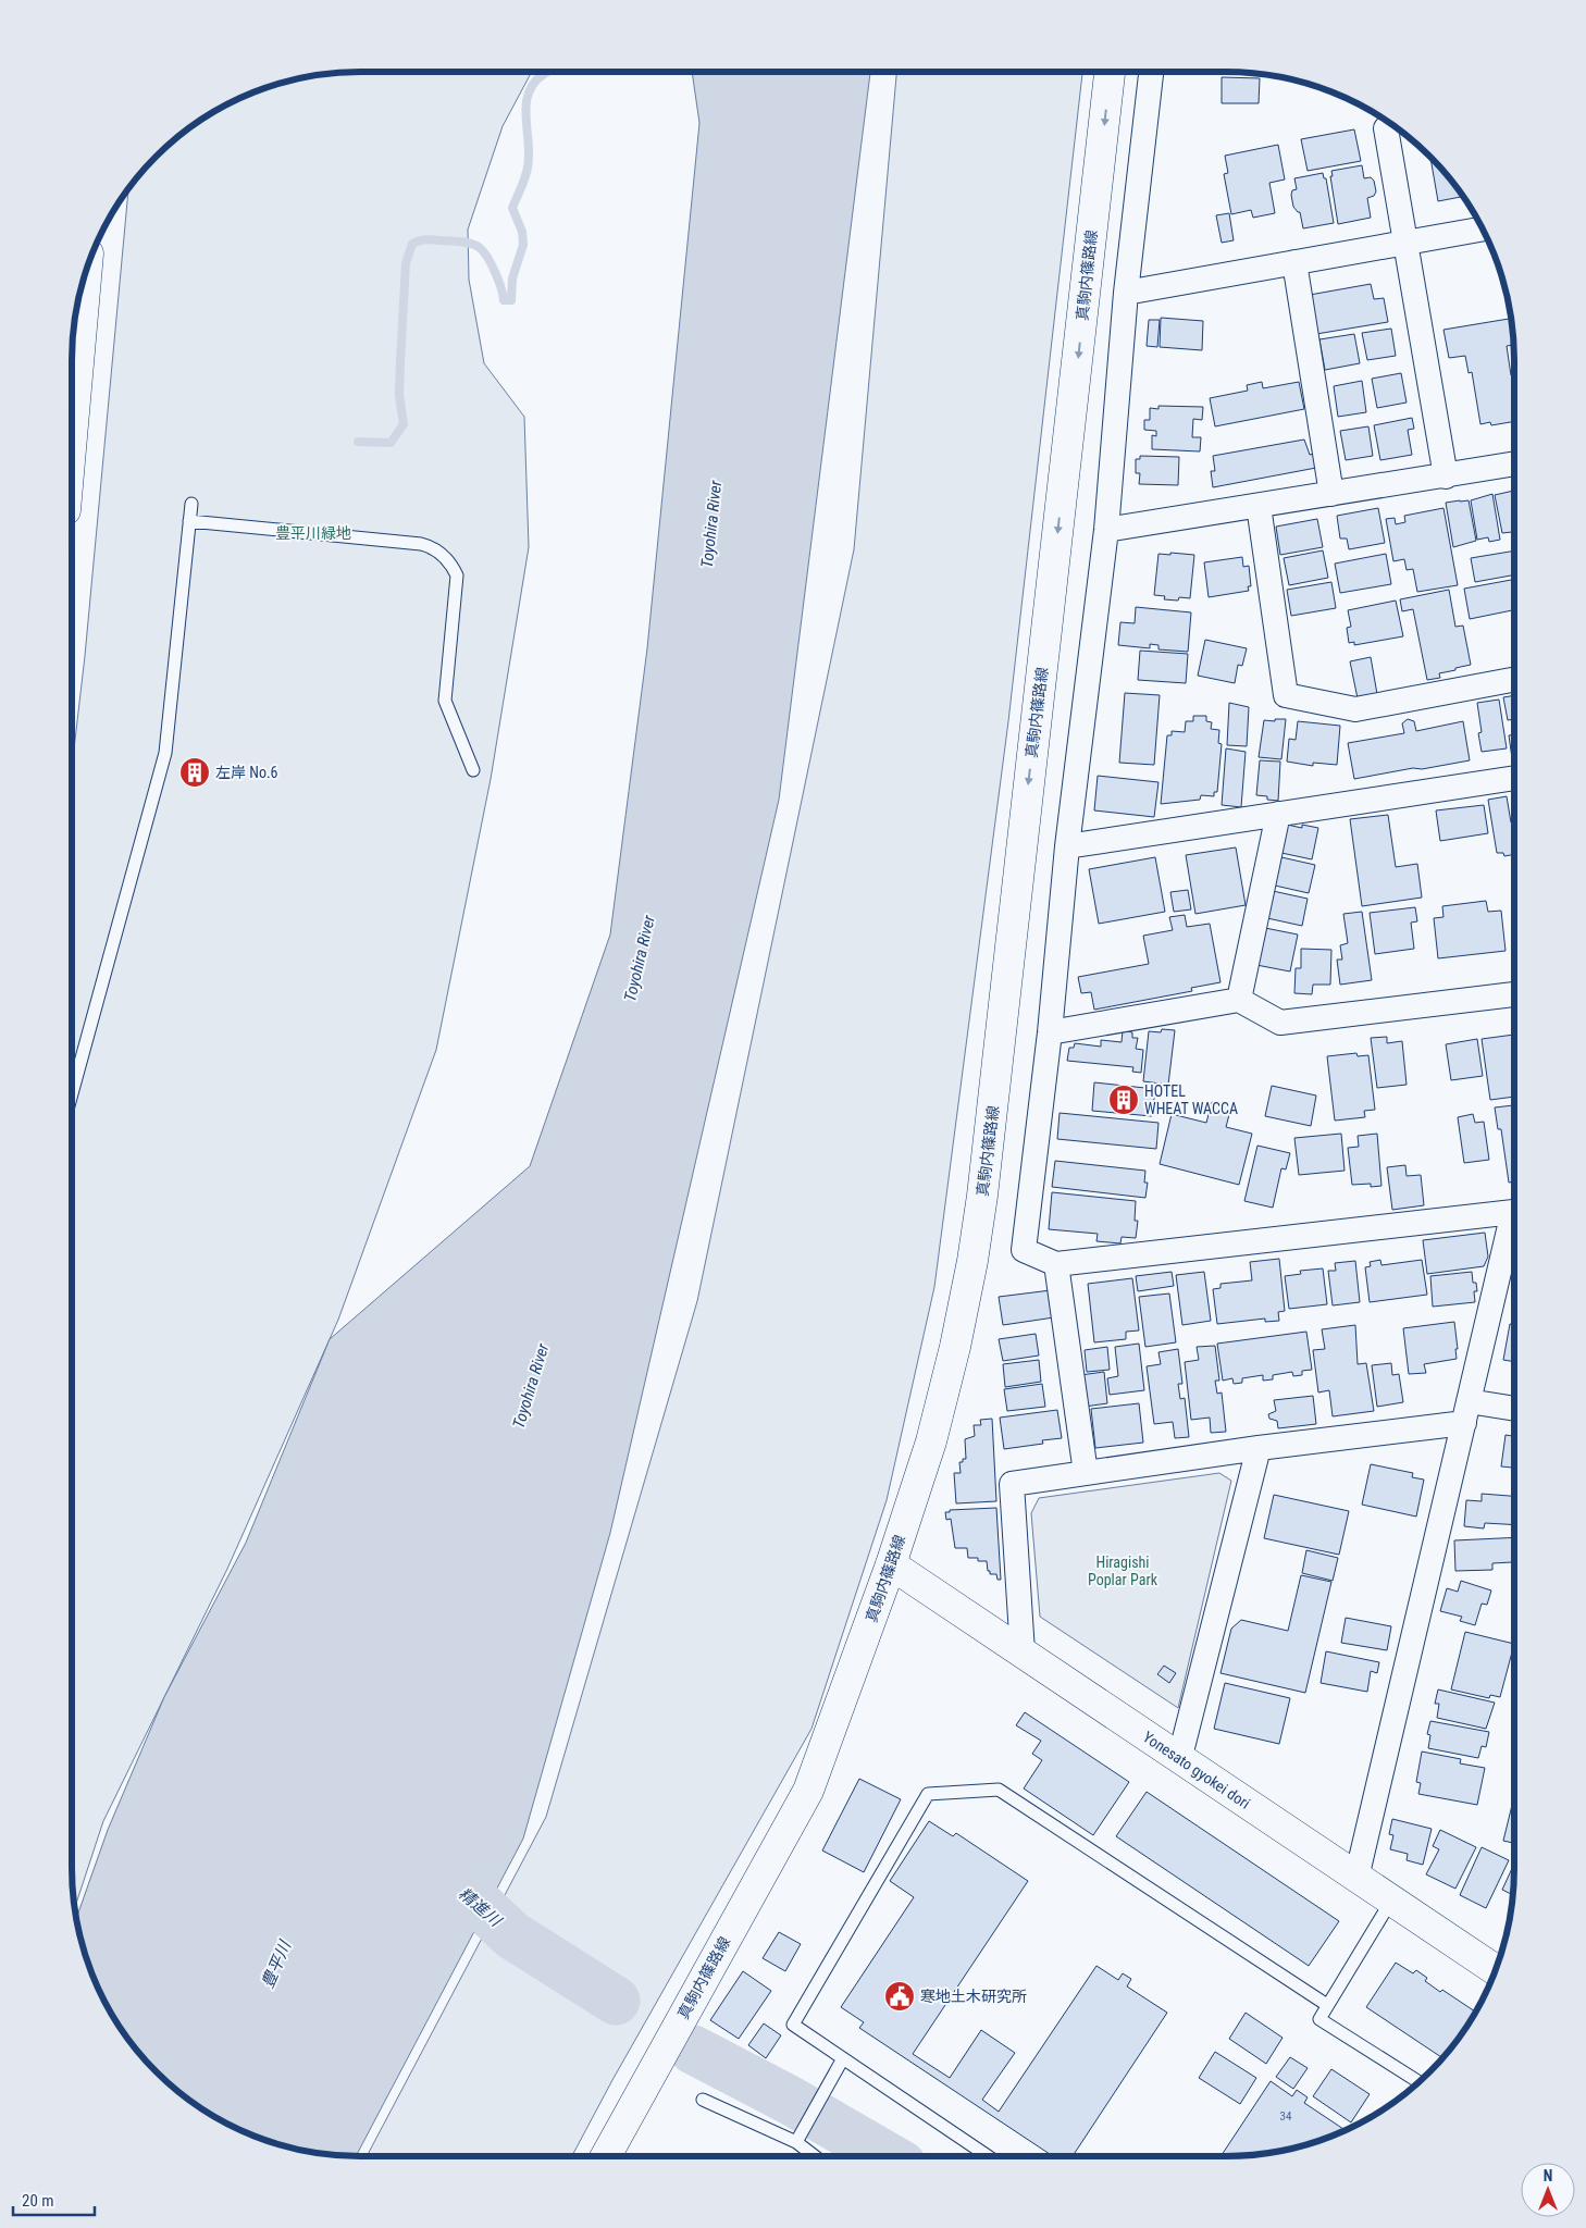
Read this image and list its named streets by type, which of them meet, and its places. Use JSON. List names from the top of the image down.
{
  "streets": {
    "main road": ["真駒内篠路線", "Yonesato gyokei dori"]
  },
  "crossings": [
    ["真駒内篠路線", "Yonesato gyokei dori"]
  ],
  "one_way": ["真駒内篠路線"],
  "water": ["Toyohira River", "精進川", "豊平川"],
  "parks": ["豊平川緑地", "Hiragishi Poplar Park"],
  "places": {
    "building": ["左岸 No.6", "HOTEL WHEAT WACCA"],
    "public building": ["寒地土木研究所"]
  },
  "house_numbers": ["34"],
  "scale_bar": "20 m",
  "north": "top"
}
